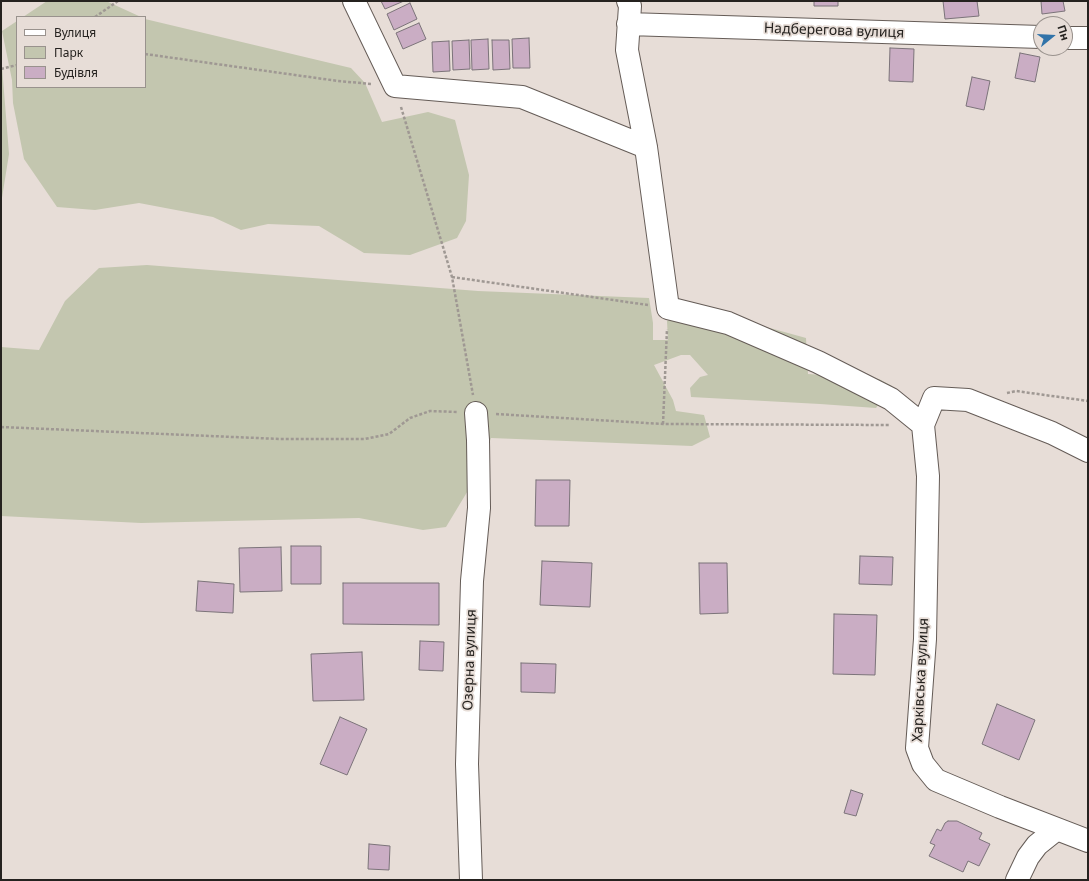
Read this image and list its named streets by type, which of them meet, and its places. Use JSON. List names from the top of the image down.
{
  "streets": {
    "street": ["Надберегова вулиця", "Озерна вулиця", "Харківська вулиця"]
  },
  "legend": ["Вулиця", "Парк", "Будівля"],
  "north": "right"
}
